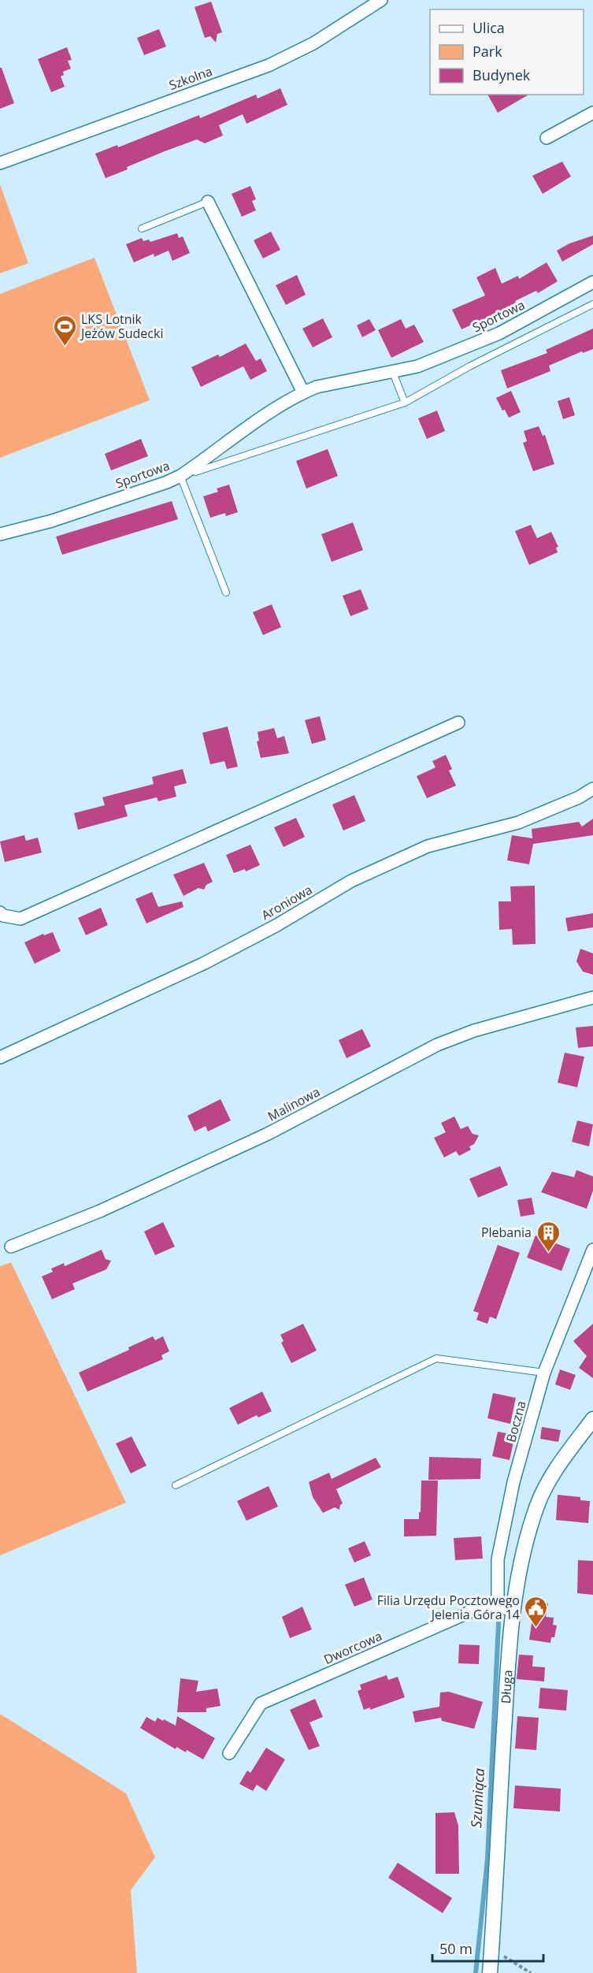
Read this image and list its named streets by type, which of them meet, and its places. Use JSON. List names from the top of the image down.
{
  "streets": {
    "street": [
      "Szkolna",
      "Sportowa",
      "Aroniowa",
      "Malinowa",
      "Boczna",
      "Dworcowa",
      "Długa"
    ]
  },
  "crossings": [
    ["Boczna", "Dworcowa"],
    ["Dworcowa", "Długa"]
  ],
  "water": ["Szumiąca"],
  "places": {
    "sports": ["LKS Lotnik Jeżów Sudecki"],
    "building": ["Plebania"],
    "public building": ["Filia Urzędu Pocztowego Jelenia Góra 14"]
  },
  "legend": ["Ulica", "Park", "Budynek"],
  "scale_bar": "50 m"
}
